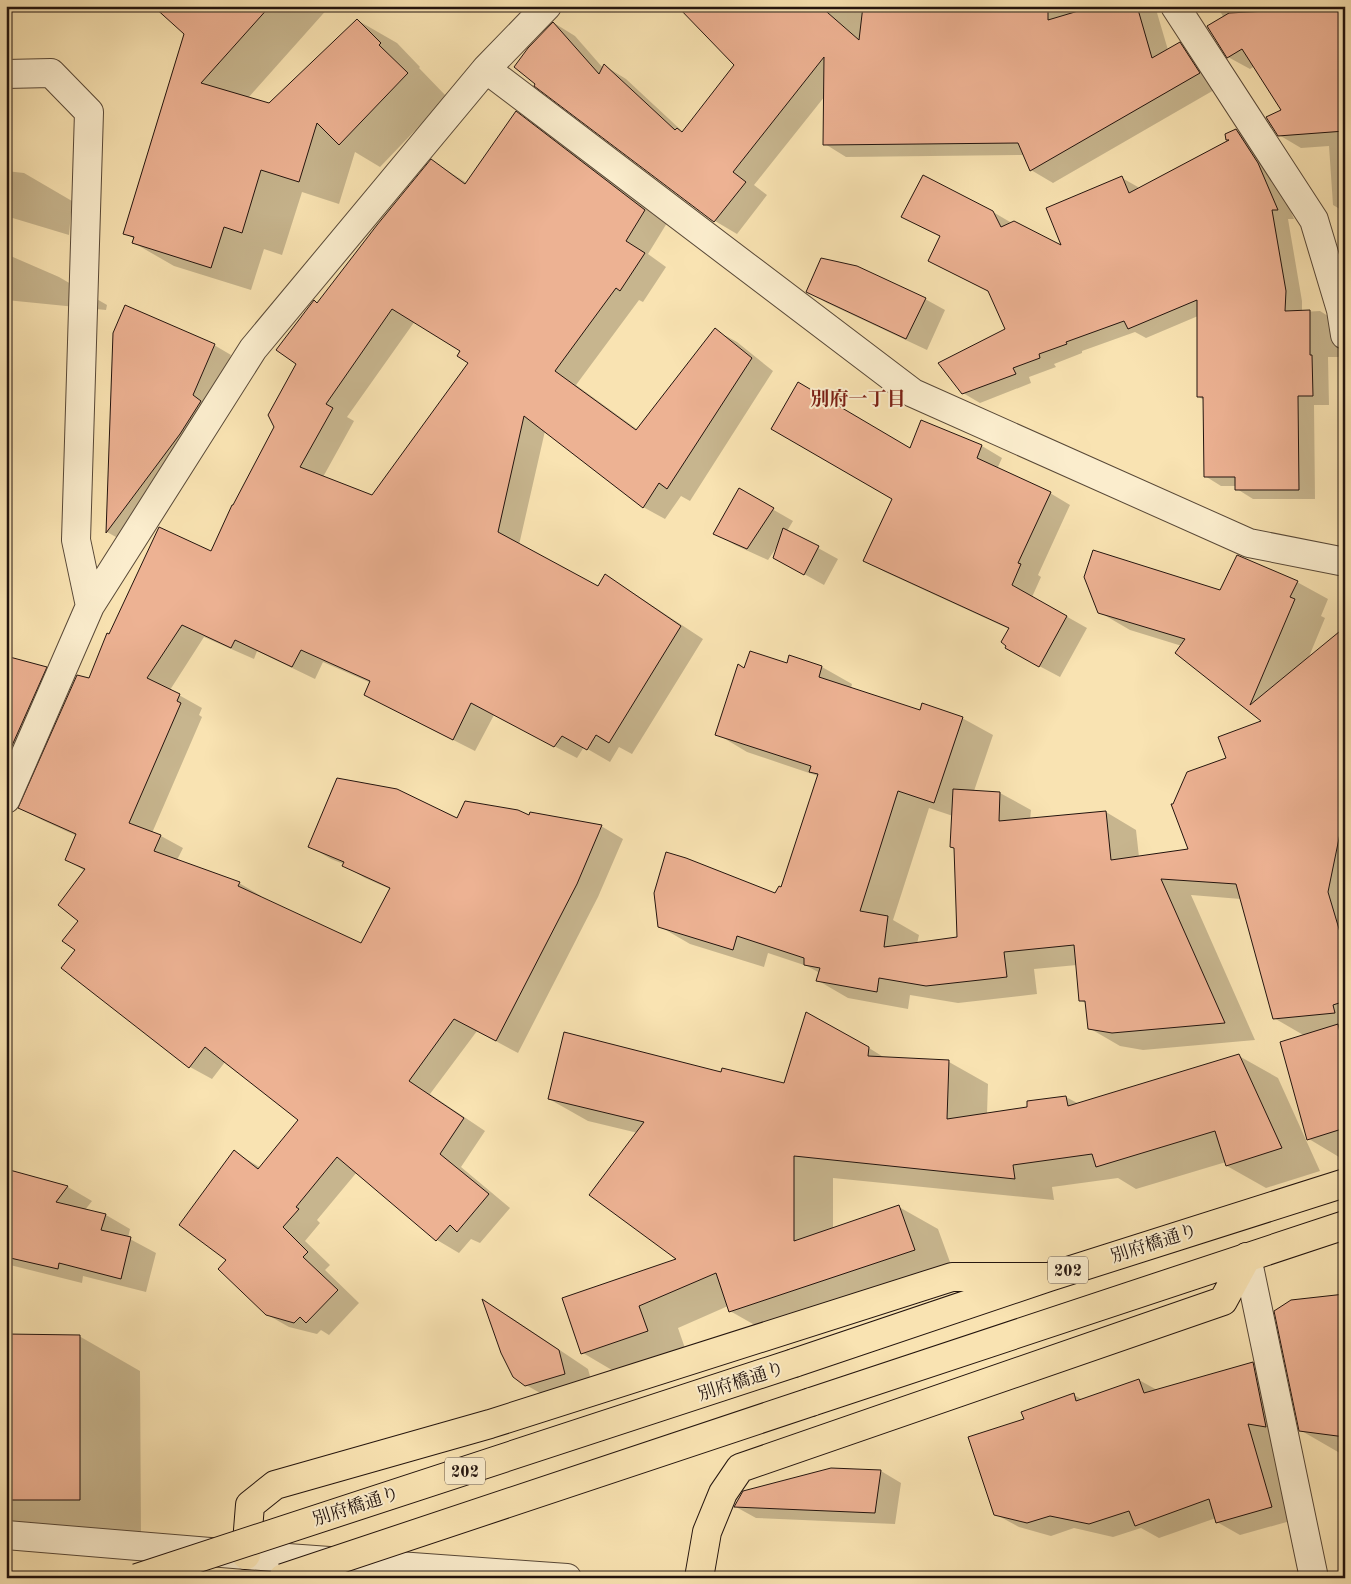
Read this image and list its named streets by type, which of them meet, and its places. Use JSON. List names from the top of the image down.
{
  "streets": {
    "highway": ["別府橋通り", "202"]
  },
  "districts": ["別府一丁目"]
}
